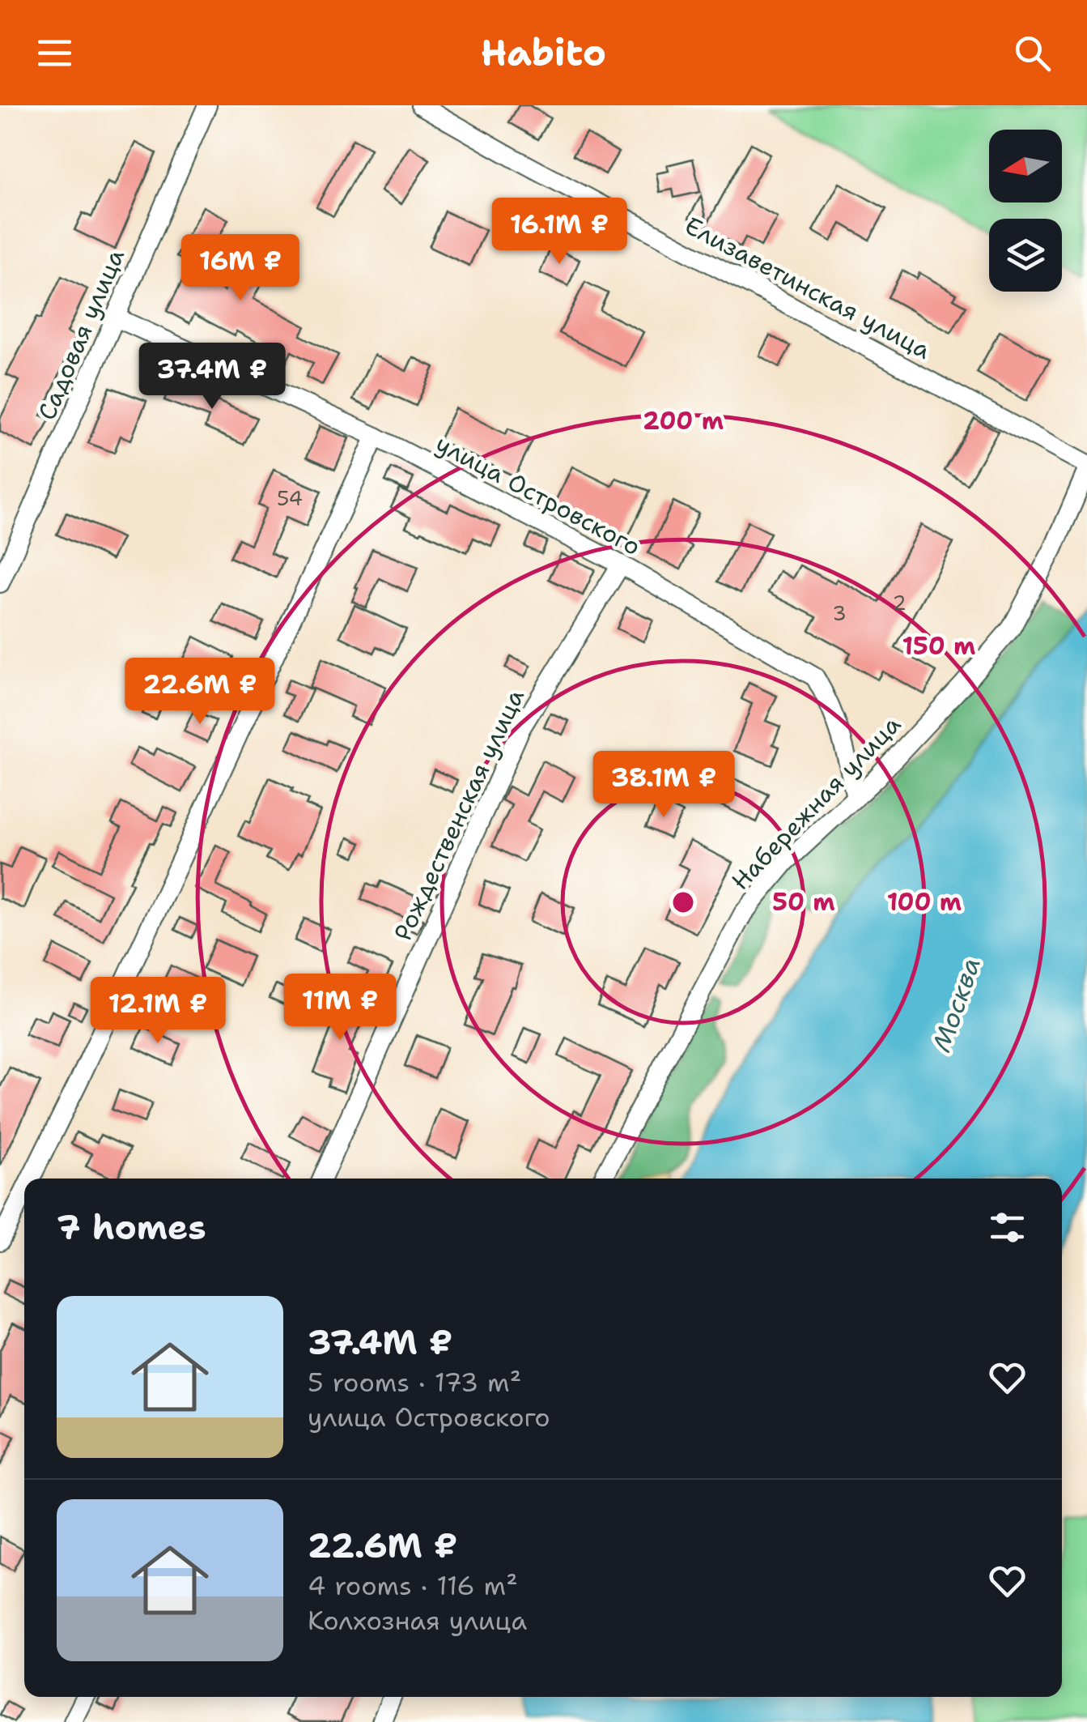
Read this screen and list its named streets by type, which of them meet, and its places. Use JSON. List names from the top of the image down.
{
  "streets": {
    "street": [
      "Елизаветинская улица",
      "Садовая улица",
      "улица Островского",
      "Набережная улица",
      "Рождественская улица"
    ]
  },
  "crossings": [
    ["Елизаветинская улица", "Набережная улица"],
    ["Садовая улица", "улица Островского"],
    ["улица Островского", "Набережная улица"],
    ["улица Островского", "Рождественская улица"]
  ],
  "water": ["Москва"],
  "house_numbers": ["54", "2", "3"],
  "north": "left",
  "page": {
    "header": "Habito",
    "price": [
      "16.1M ₽",
      "16M ₽",
      "37.4M ₽",
      "22.6M ₽",
      "38.1M ₽",
      "11M ₽",
      "12.1M ₽"
    ],
    "heading": "7 homes",
    "list": [
      {
        "name": "37.4M ₽",
        "note": "5 rooms · 173 m² · улица Островского"
      },
      {
        "name": "22.6M ₽",
        "note": "4 rooms · 116 m² · Колхозная улица"
      }
    ]
  },
  "rings": [
    "200 m",
    "150 m",
    "50 m",
    "100 m"
  ]
}
